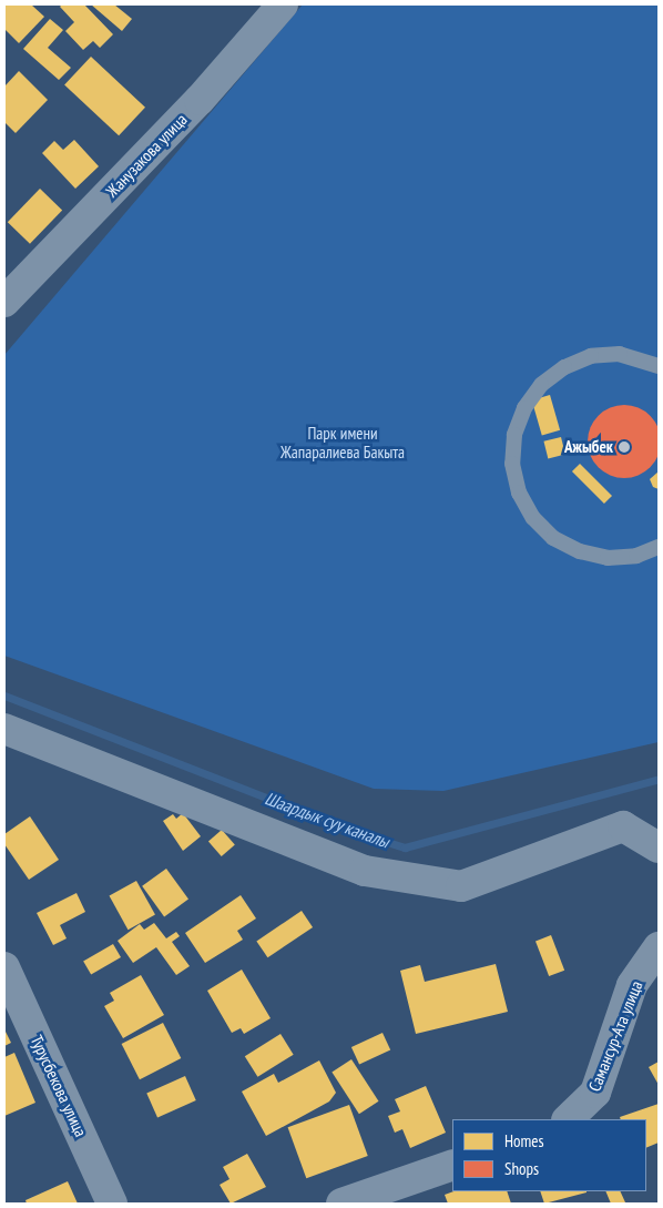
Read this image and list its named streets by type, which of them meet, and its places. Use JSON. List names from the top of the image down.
{
  "streets": {
    "street": ["Жанузакова улица", "Самансур-Ата улица", "Турусбекова улица"]
  },
  "water": ["Шаардык суу каналы"],
  "parks": ["Парк имени Жапаралиева Бакыта"],
  "places": ["Ажыбек"],
  "legend": ["Homes", "Shops"]
}
